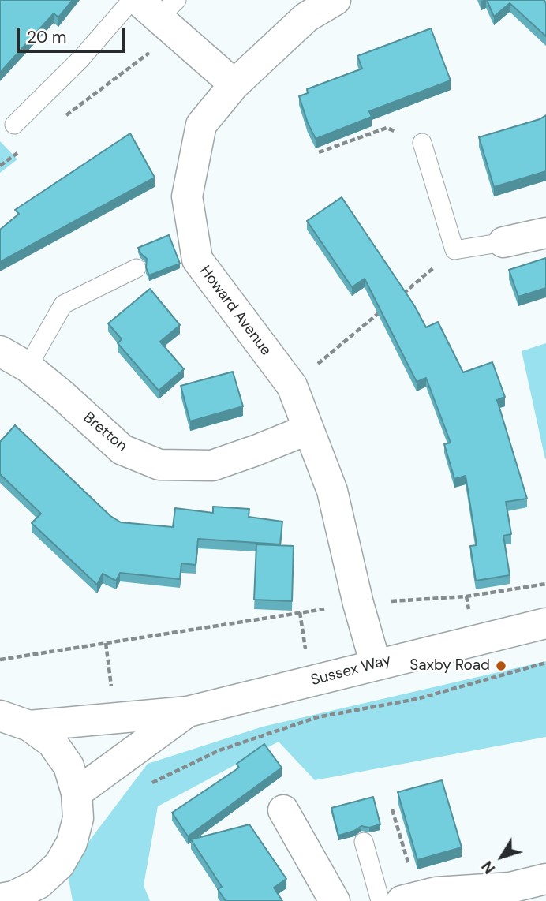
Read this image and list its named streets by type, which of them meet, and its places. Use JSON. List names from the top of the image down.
{
  "streets": {
    "street": ["Howard Avenue", "Bretton", "Sussex Way"]
  },
  "crossings": [
    ["Howard Avenue", "Bretton"],
    ["Howard Avenue", "Sussex Way"]
  ],
  "places": ["Saxby Road"],
  "scale_bar": "20 m",
  "north": "bottom left"
}
